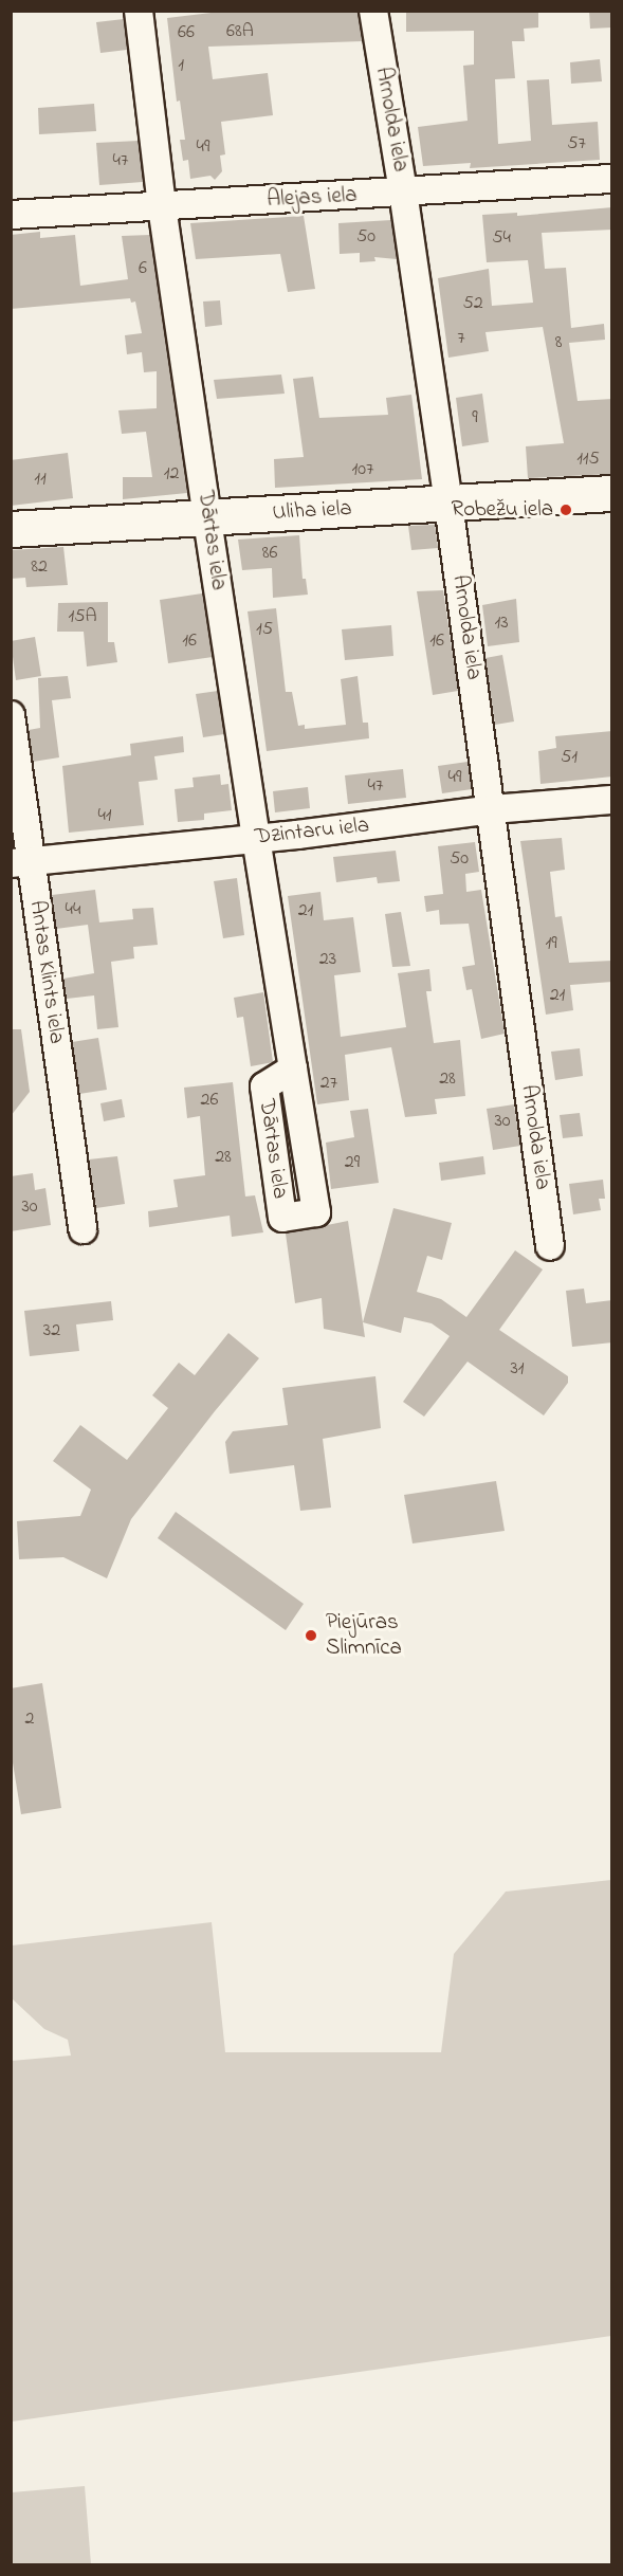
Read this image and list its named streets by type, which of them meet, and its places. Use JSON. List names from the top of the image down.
{
  "streets": {
    "main road": ["Uliha iela"],
    "street": [
      "Arnolda iela",
      "Alejas iela",
      "Dārtas iela",
      "Dzintaru iela",
      "Antas Klints iela"
    ]
  },
  "crossings": [
    ["Arnolda iela", "Alejas iela"],
    ["Arnolda iela", "Uliha iela"],
    ["Arnolda iela", "Dzintaru iela"],
    ["Alejas iela", "Dārtas iela"],
    ["Uliha iela", "Dārtas iela"],
    ["Dārtas iela", "Dzintaru iela"],
    ["Dzintaru iela", "Antas Klints iela"]
  ],
  "places": ["Robežu iela", "Piejūras Slimnīca"],
  "house_numbers": [
    "68A",
    "66",
    "1",
    "57",
    "49",
    "47",
    "50",
    "54",
    "6",
    "52",
    "7",
    "8",
    "9",
    "115",
    "107",
    "12",
    "11",
    "86",
    "82",
    "15A",
    "13",
    "15",
    "16",
    "16",
    "51",
    "49",
    "47",
    "41",
    "50",
    "44",
    "21",
    "19",
    "23",
    "21",
    "28",
    "27",
    "26",
    "30",
    "28",
    "29",
    "30",
    "32",
    "31",
    "2"
  ]
}
